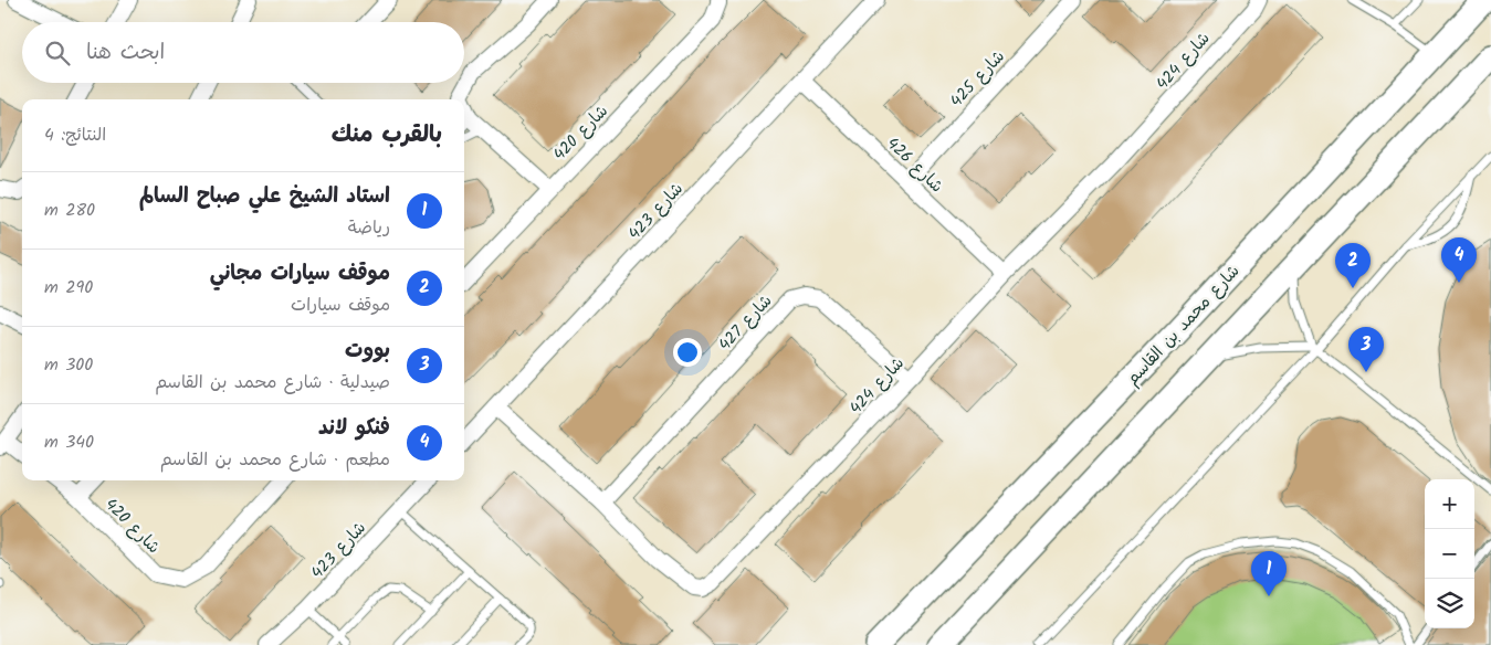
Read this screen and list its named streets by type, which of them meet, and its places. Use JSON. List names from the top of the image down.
{
  "streets": {
    "main road": ["شارع محمد بن القاسم"],
    "street": [
      "شارع 424",
      "شارع 425",
      "شارع 420",
      "شارع 426",
      "شارع 423",
      "شارع 427"
    ]
  },
  "crossings": [
    ["شارع 424", "شارع 426"],
    ["شارع 424", "شارع 423"],
    ["شارع 424", "شارع 427"],
    ["شارع 425", "شارع 426"],
    ["شارع 426", "شارع 423"]
  ],
  "page": {
    "search": "ابحث هنا",
    "heading": ["بالقرب منك", "النتائج: 4"],
    "list": [
      {
        "mark": "1",
        "name": "استاد الشيخ علي صباح السالم",
        "note": "رياضة",
        "value": "280 m"
      },
      {
        "mark": "2",
        "name": "موقف سيارات مجاني",
        "note": "موقف سيارات",
        "value": "290 m"
      },
      {
        "mark": "3",
        "name": "بووت",
        "note": "صيدلية · شارع محمد بن القاسم",
        "value": "300 m"
      },
      {
        "mark": "4",
        "name": "فنكو لاند",
        "note": "مطعم · شارع محمد بن القاسم",
        "value": "340 m"
      }
    ],
    "pins": [
      "4",
      "2",
      "3",
      "1"
    ],
    "map_buttons": ["+", "−"]
  }
}
